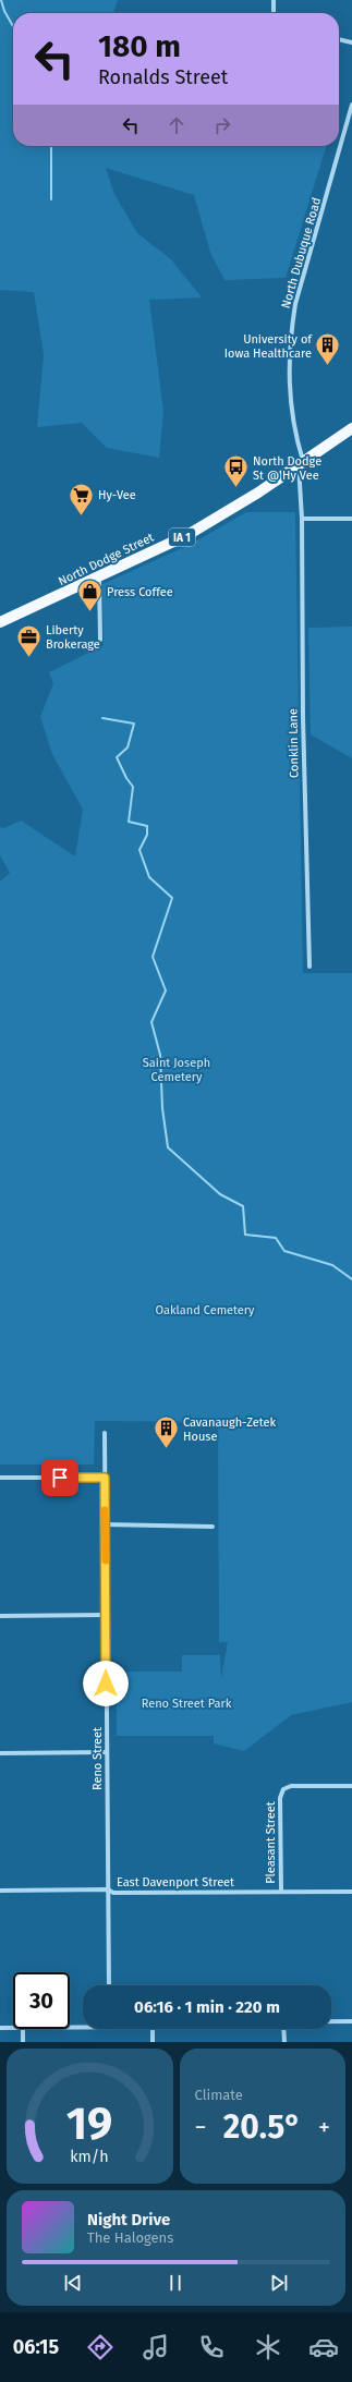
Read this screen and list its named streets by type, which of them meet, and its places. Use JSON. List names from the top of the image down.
{
  "streets": {
    "main road": ["IA 1", "North Dodge Street"],
    "street": [
      "North Dubuque Road",
      "Conklin Lane",
      "Reno Street",
      "Pleasant Street",
      "East Davenport Street"
    ]
  },
  "crossings": [
    ["North Dubuque Road", "North Dodge Street"],
    ["North Dubuque Road", "Conklin Lane"],
    ["Reno Street", "East Davenport Street"],
    ["Pleasant Street", "East Davenport Street"]
  ],
  "parks": ["Saint Joseph Cemetery", "Oakland Cemetery", "Reno Street Park"],
  "places": {
    "building": ["University of Iowa Healthcare", "Cavanaugh-Zetek House"],
    "bus stop": ["North Dodge St @ Hy Vee"],
    "supermarket": ["Hy-Vee"],
    "shop": ["Press Coffee"],
    "office": ["Liberty Brokerage"]
  },
  "page": {
    "turn": ["180 m", "Ronalds Street"],
    "limit": "30",
    "trip": "06:16 · 1 min · 220 m",
    "tile": "Climate",
    "heat": ["−", "20.5°", "+"],
    "song": ["Night Drive", "The Halogens"],
    "tabs": "06:15",
    "gauge": ["19", "km/h"]
  }
}
